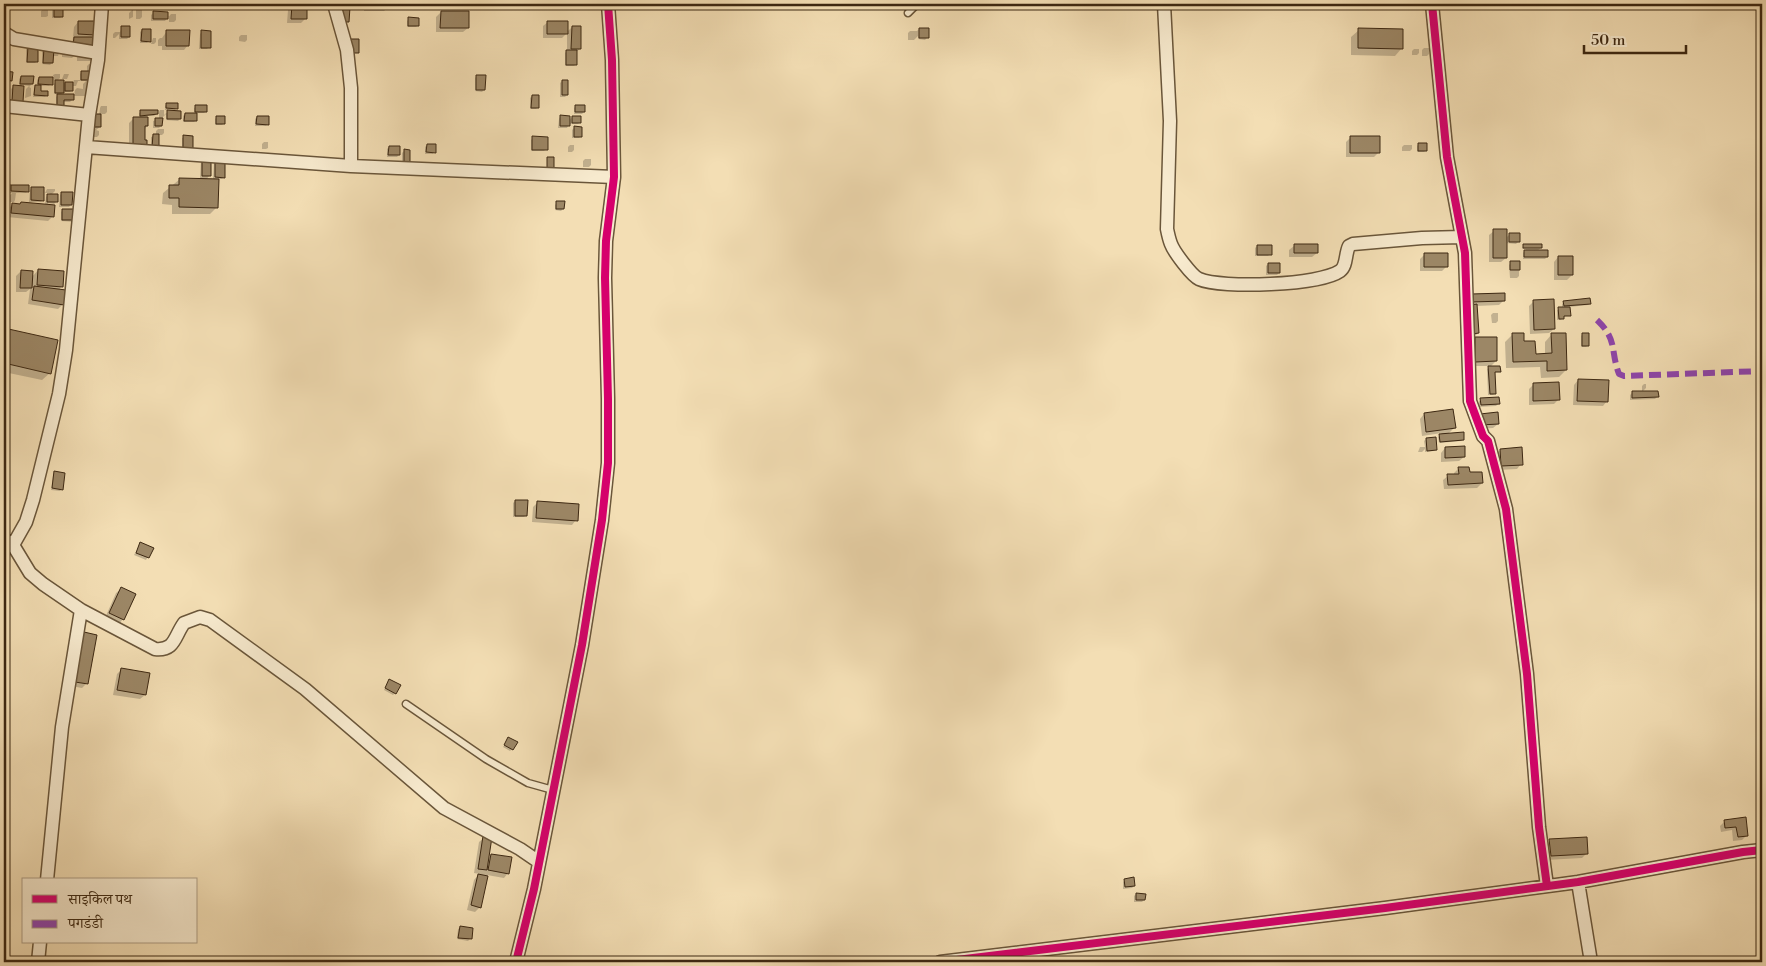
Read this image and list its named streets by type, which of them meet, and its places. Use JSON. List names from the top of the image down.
{
  "legend": ["साइकिल पथ", "पगडंडी"],
  "scale_bar": "50 m"
}
